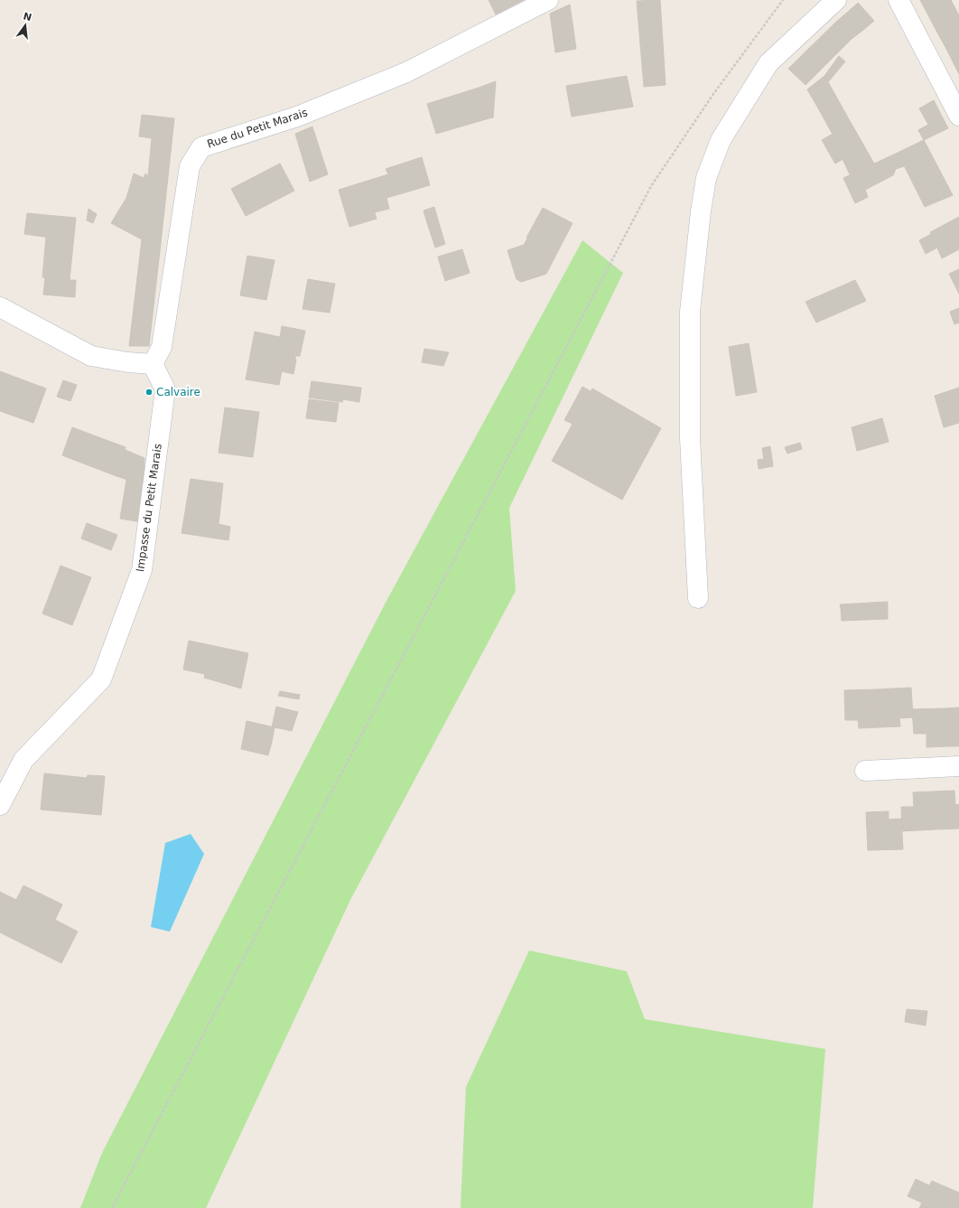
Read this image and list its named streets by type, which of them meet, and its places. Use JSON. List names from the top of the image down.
{
  "streets": {
    "street": ["Rue du Petit Marais", "Impasse du Petit Marais"]
  },
  "crossings": [
    ["Rue du Petit Marais", "Impasse du Petit Marais"]
  ],
  "places": ["Calvaire"],
  "north": "top"
}
